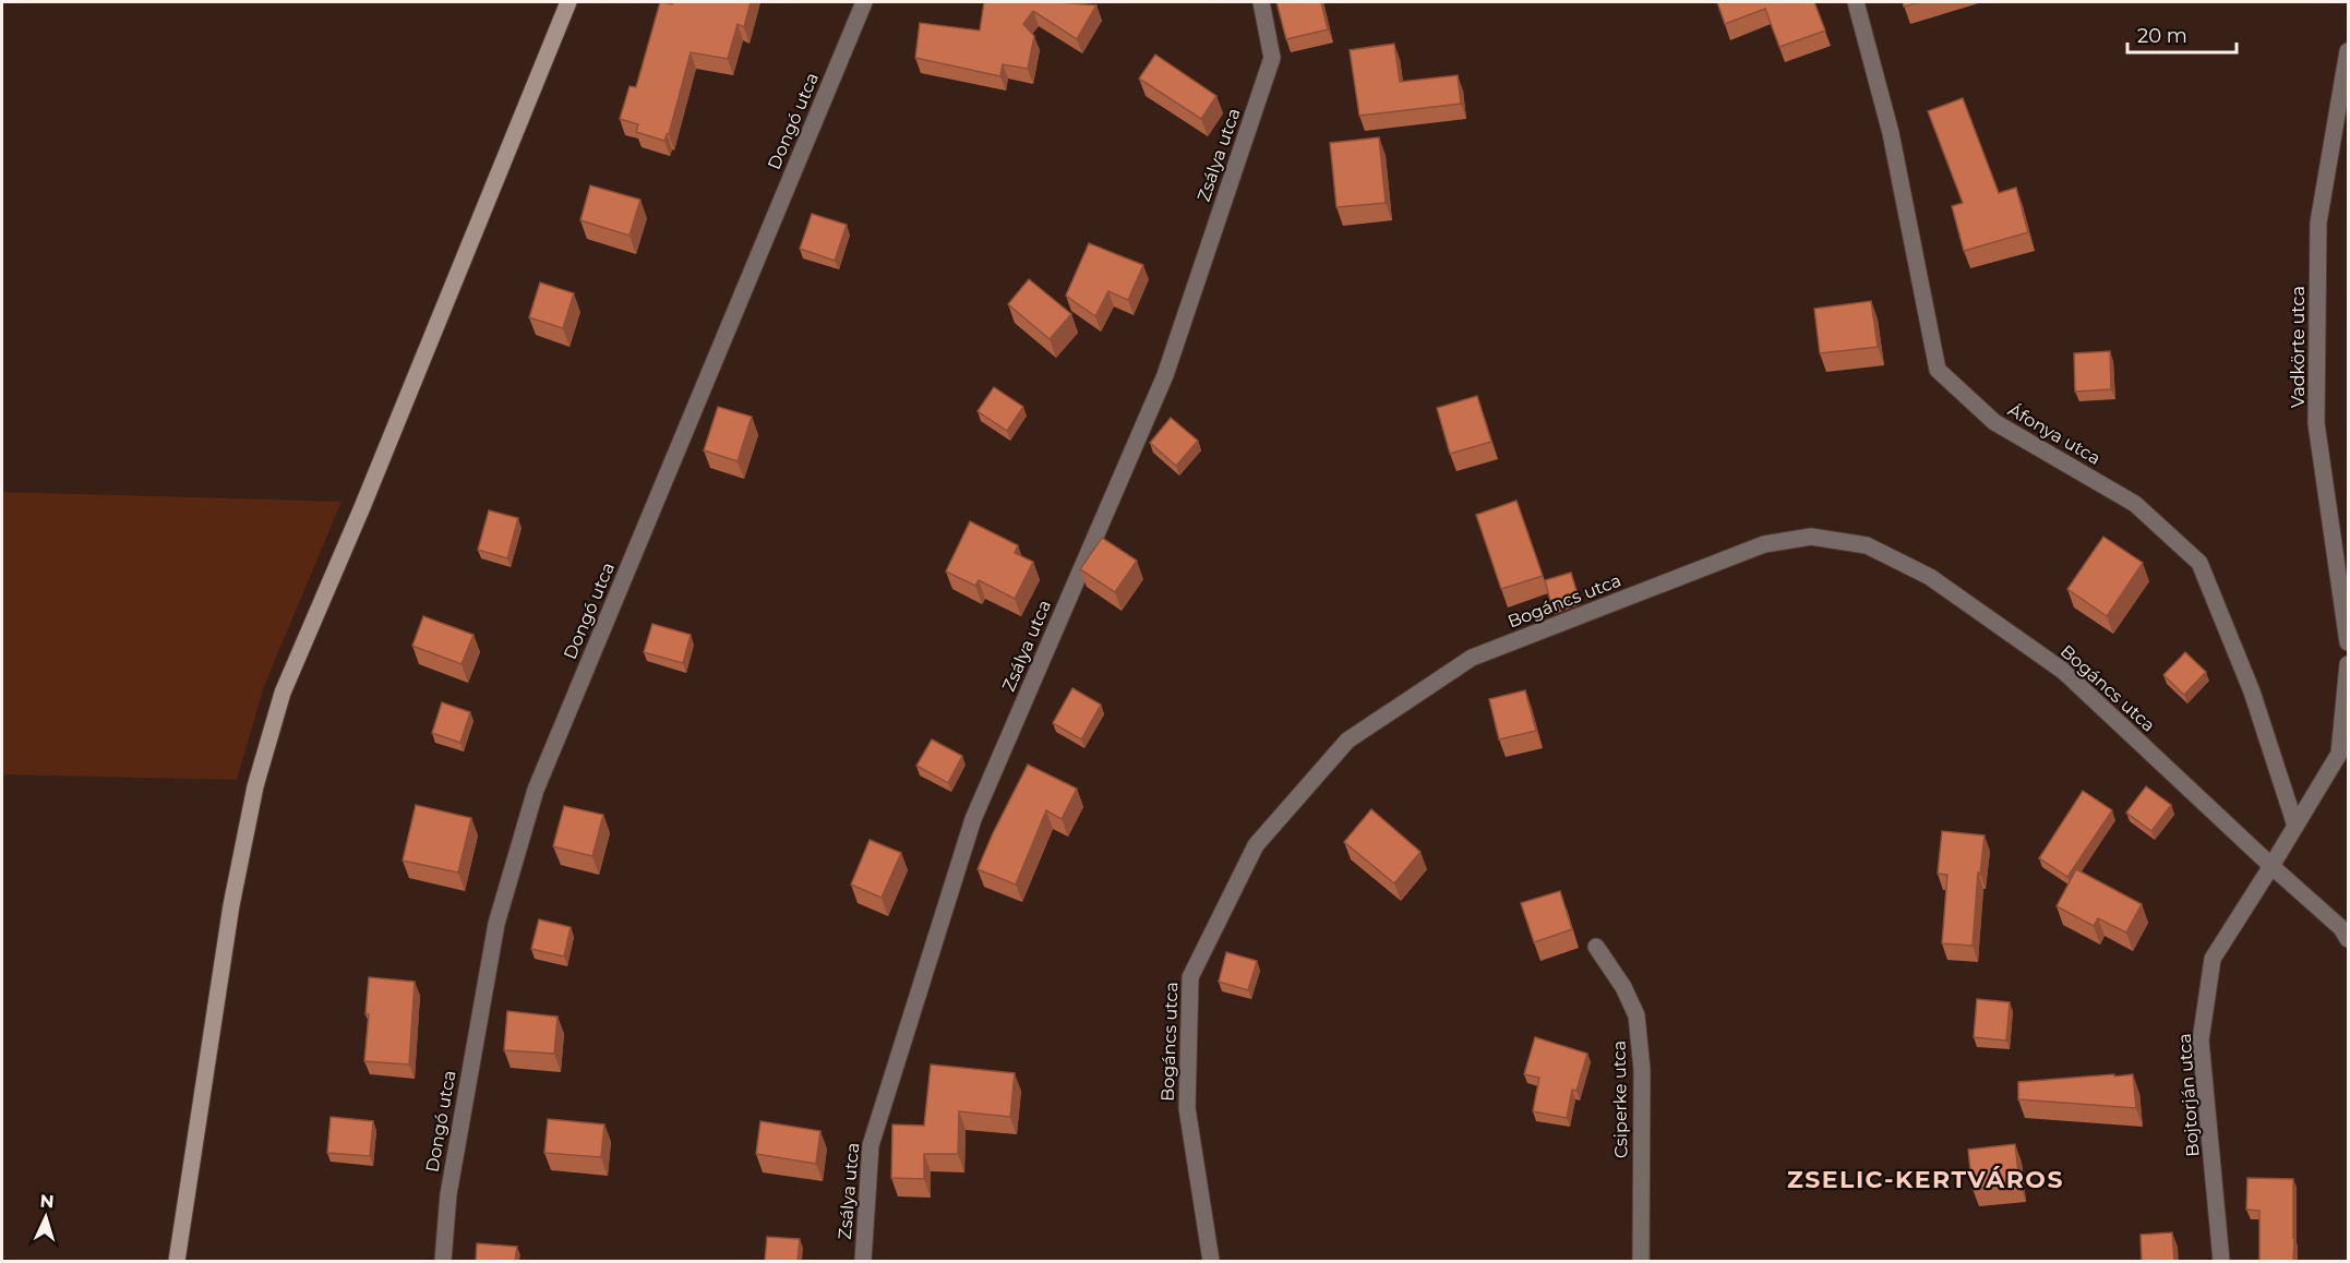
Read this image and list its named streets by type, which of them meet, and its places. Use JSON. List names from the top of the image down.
{
  "streets": {
    "street": [
      "Dongó utca",
      "Zsálya utca",
      "Vadkörte utca",
      "Áfonya utca",
      "Bogáncs utca",
      "Bojtorján utca",
      "Csiperke utca"
    ]
  },
  "crossings": [
    ["Bogáncs utca", "Bojtorján utca"]
  ],
  "districts": ["ZSELIC-KERTVÁROS"],
  "scale_bar": "20 m",
  "north": "top"
}
